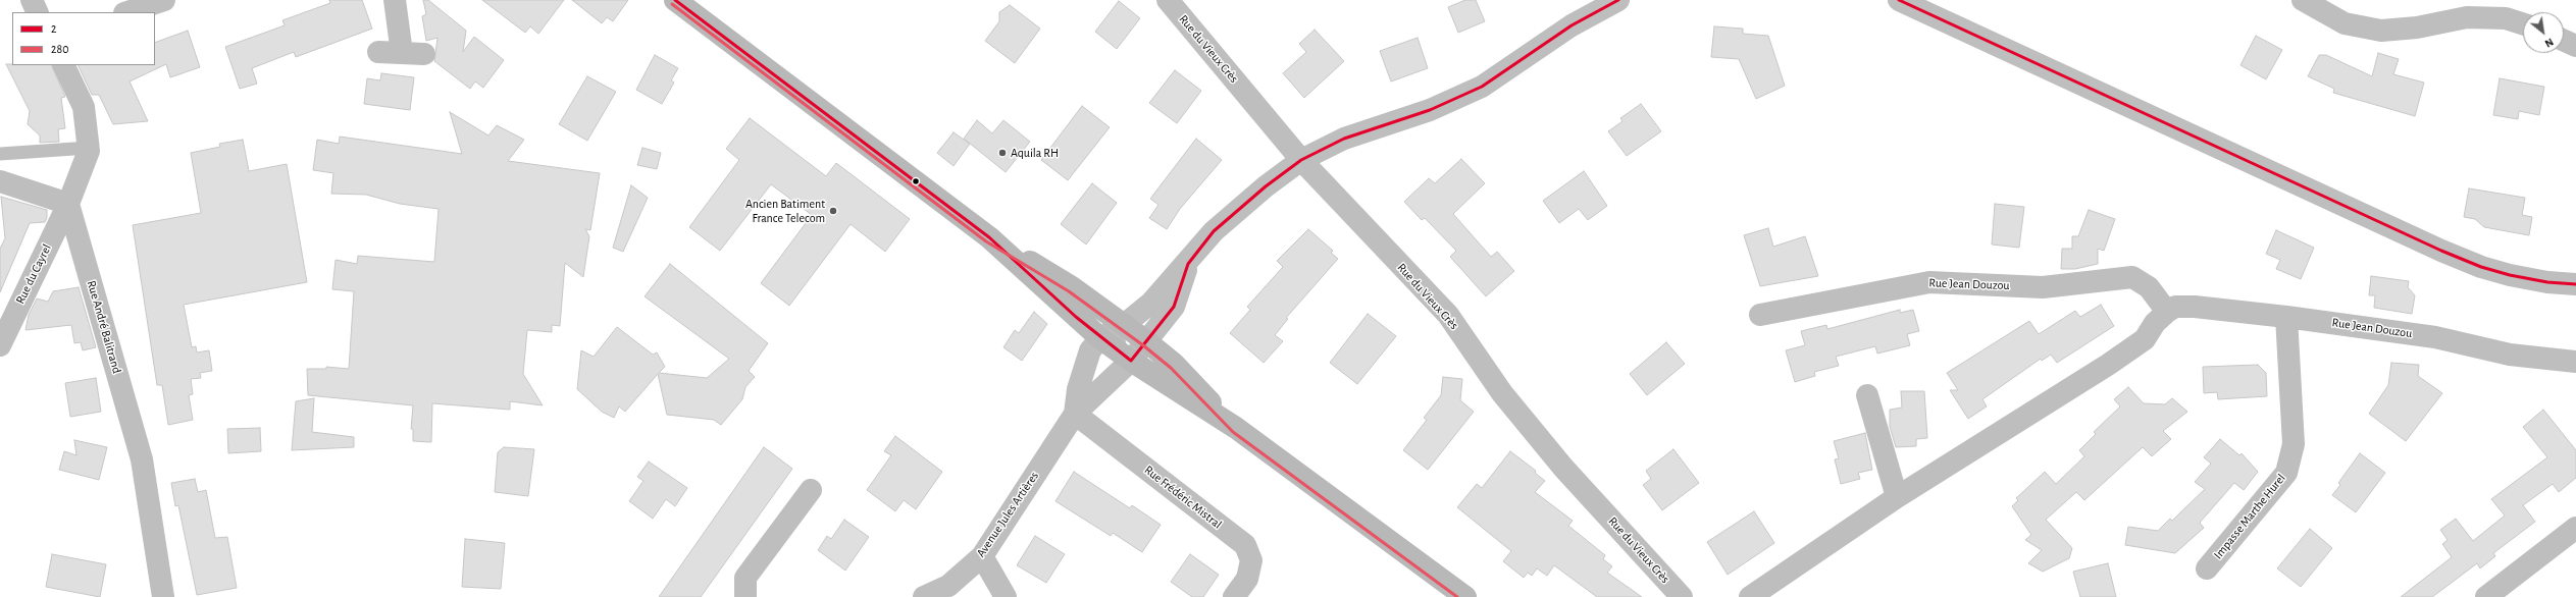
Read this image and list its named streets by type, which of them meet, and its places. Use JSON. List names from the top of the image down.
{
  "streets": {
    "street": [
      "Rue du Vieux Crès",
      "Rue du Cayrel",
      "Rue Jean Douzou",
      "Rue André Balitrand",
      "Rue Frédéric Mistral",
      "Avenue Jules Artières",
      "Impasse Marthe Hurel"
    ]
  },
  "crossings": [
    ["Rue du Cayrel", "Rue André Balitrand"],
    ["Rue Jean Douzou", "Impasse Marthe Hurel"],
    ["Rue Frédéric Mistral", "Avenue Jules Artières"]
  ],
  "places": ["Aquila RH", "Ancien Batiment France Telecom"],
  "lines": ["transit line 2", "transit line 280"],
  "legend": ["2", "280"],
  "north": "bottom right"
}
